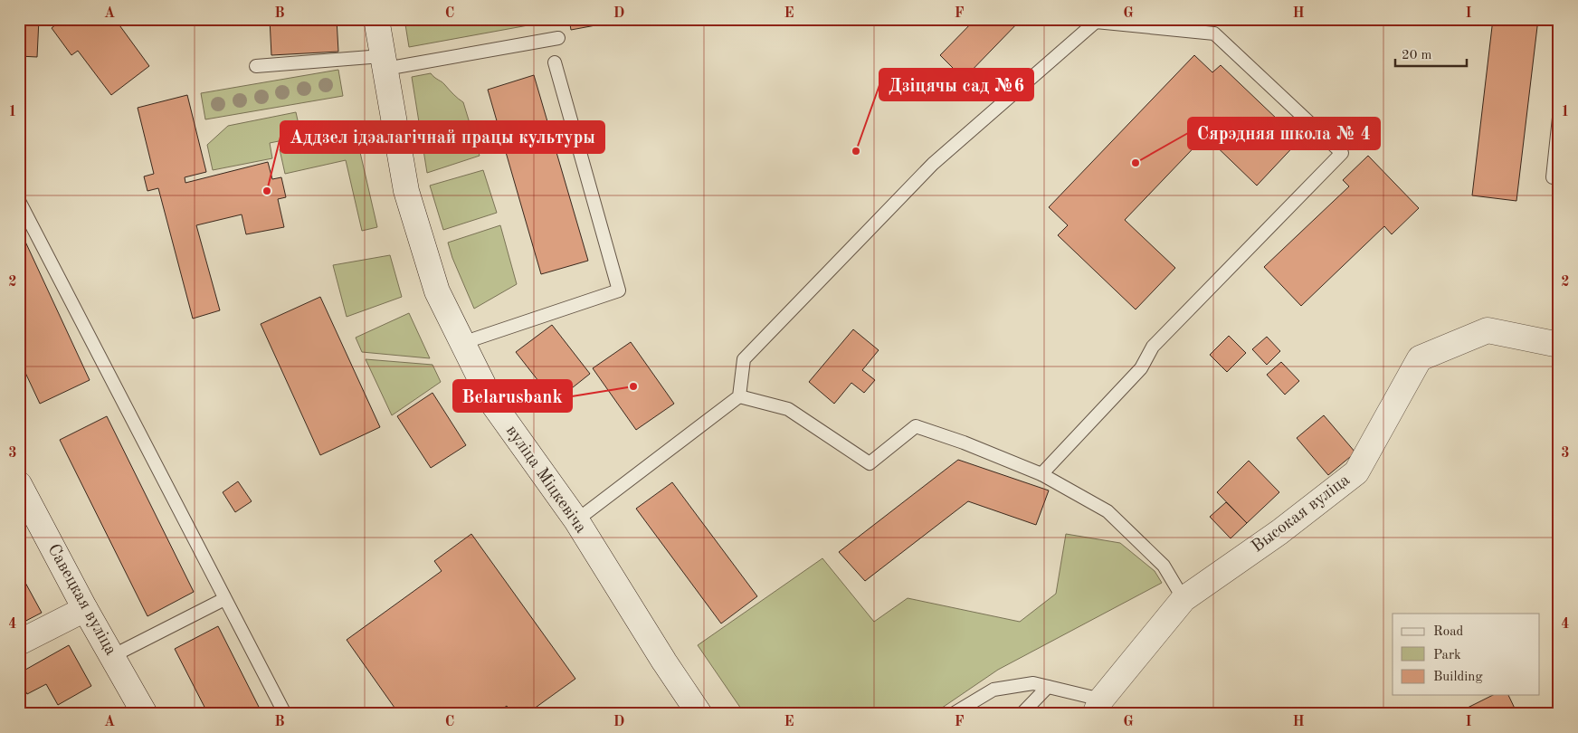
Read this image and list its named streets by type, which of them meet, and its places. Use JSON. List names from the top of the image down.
{
  "streets": {
    "street": ["вуліца Міцкевіча", "Высокая вуліца", "Савецкая вуліца"]
  },
  "places": [
    "Дзіцячы сад №6",
    "Сярэдняя школа № 4",
    "Аддзел ідэалагічнай працы культуры",
    "Belarusbank"
  ],
  "legend": ["Road", "Park", "Building"],
  "scale_bar": "20 m",
  "grid": {
    "columns": [
      "A",
      "B",
      "C",
      "D",
      "E",
      "F",
      "G",
      "H",
      "I"
    ],
    "rows": [
      "1",
      "2",
      "3",
      "4"
    ]
  }
}
